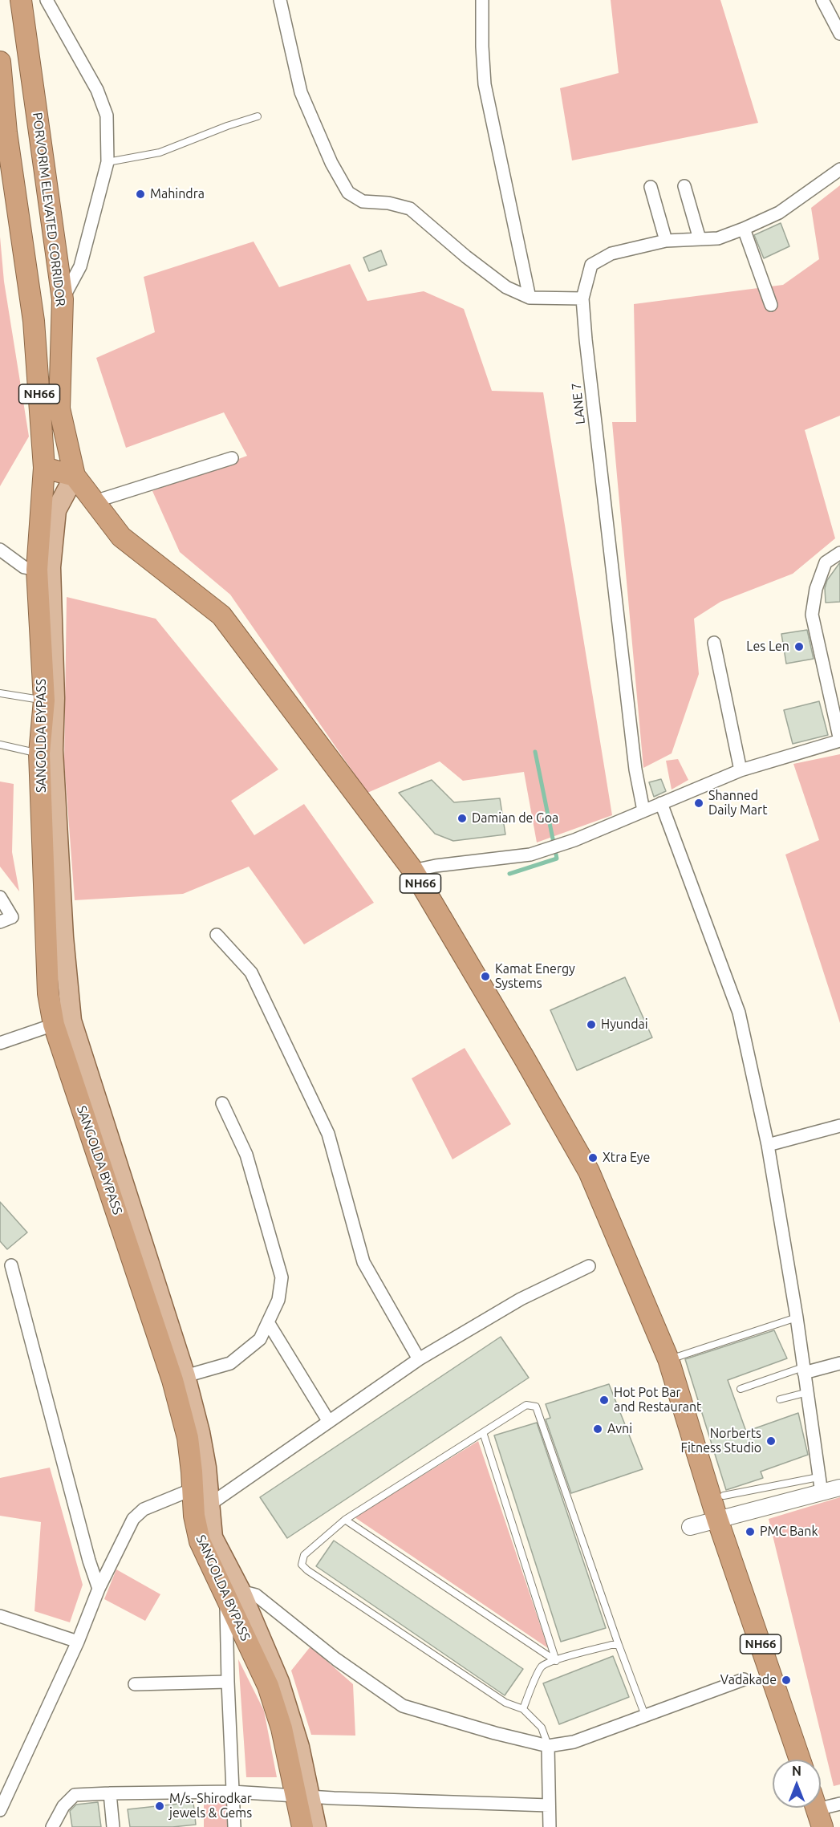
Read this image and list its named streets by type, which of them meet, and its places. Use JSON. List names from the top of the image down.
{
  "streets": {
    "highway": ["PORVORIM ELEVATED CORRIDOR", "NH66", "SANGOLDA BYPASS"],
    "street": ["LANE 7"]
  },
  "crossings": [
    ["PORVORIM ELEVATED CORRIDOR", "NH66"],
    ["PORVORIM ELEVATED CORRIDOR", "SANGOLDA BYPASS"],
    ["NH66", "SANGOLDA BYPASS"]
  ],
  "places": [
    "Mahindra",
    "Les Len",
    "Shanned Daily Mart",
    "Damian de Goa",
    "Kamat Energy Systems",
    "Hyundai",
    "Xtra Eye",
    "Hot Pot Bar and Restaurant",
    "Avni",
    "Norberts Fitness Studio",
    "PMC Bank",
    "Vadakade",
    "M/s. Shirodkar jewels & Gems"
  ],
  "north": "top"
}
